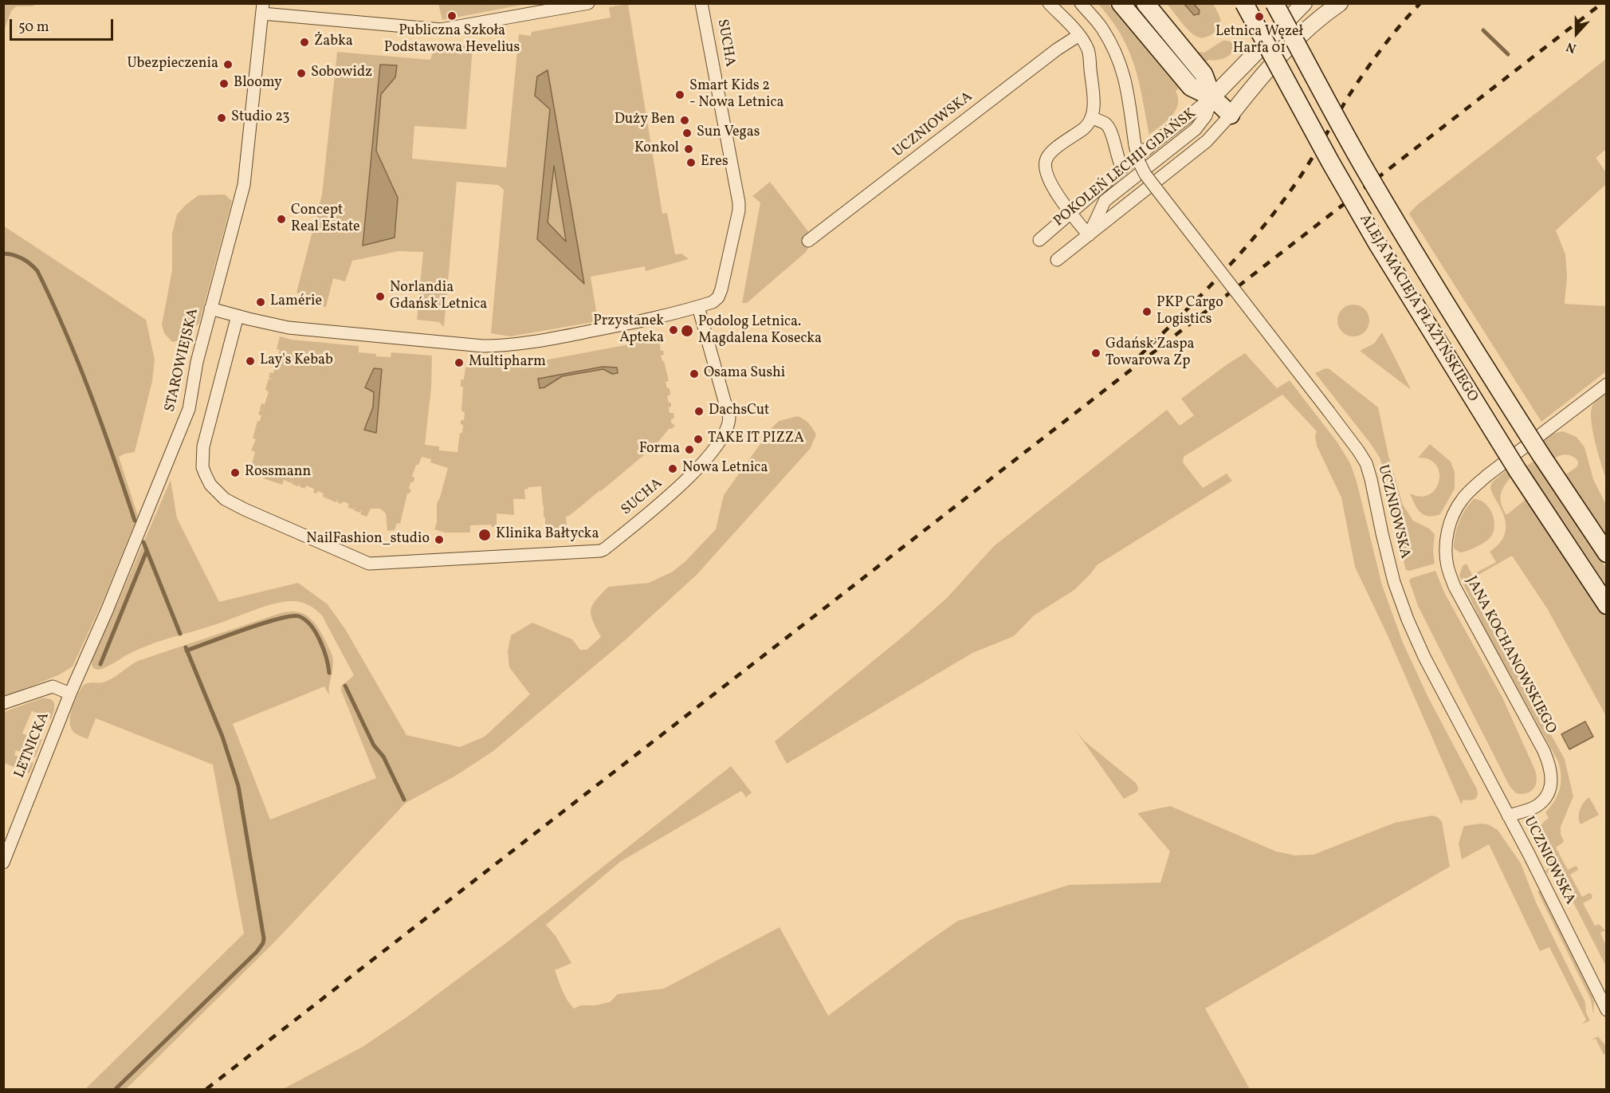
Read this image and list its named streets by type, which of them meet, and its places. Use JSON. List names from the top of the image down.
{
  "streets": {
    "main road": ["ALEJA MACIEJA PŁAŻYŃSKIEGO"],
    "street": [
      "SUCHA",
      "UCZNIOWSKA",
      "POKOLEŃ LECHII GDAŃSK",
      "STAROWIEJSKA",
      "JANA KOCHANOWSKIEGO",
      "LETNICKA"
    ]
  },
  "crossings": [
    ["UCZNIOWSKA", "JANA KOCHANOWSKIEGO"],
    ["STAROWIEJSKA", "LETNICKA"]
  ],
  "places": [
    "Publiczna Szkoła Podstawowa Hevelius",
    "Letnica Węzeł Harfa 01",
    "Żabka",
    "Ubezpieczenia",
    "Sobowidz",
    "Bloomy",
    "Smart Kids 2 - Nowa Letnica",
    "Studio 23",
    "Duży Ben",
    "Sun Vegas",
    "Konkol",
    "Eres",
    "Concept Real Estate",
    "Norlandia Gdańsk Letnica",
    "Lamérie",
    "PKP Cargo Logistics",
    "Przystanek Apteka",
    "Podolog Letnica. Magdalena Kosecka",
    "Gdańsk Zaspa Towarowa Zp",
    "Lay's Kebab",
    "Multipharm",
    "Osama Sushi",
    "DachsCut",
    "TAKE IT PIZZA",
    "Forma",
    "Nowa Letnica",
    "Rossmann",
    "Klinika Bałtycka",
    "NailFashion_studio"
  ],
  "scale_bar": "50 m",
  "north": "bottom"
}
